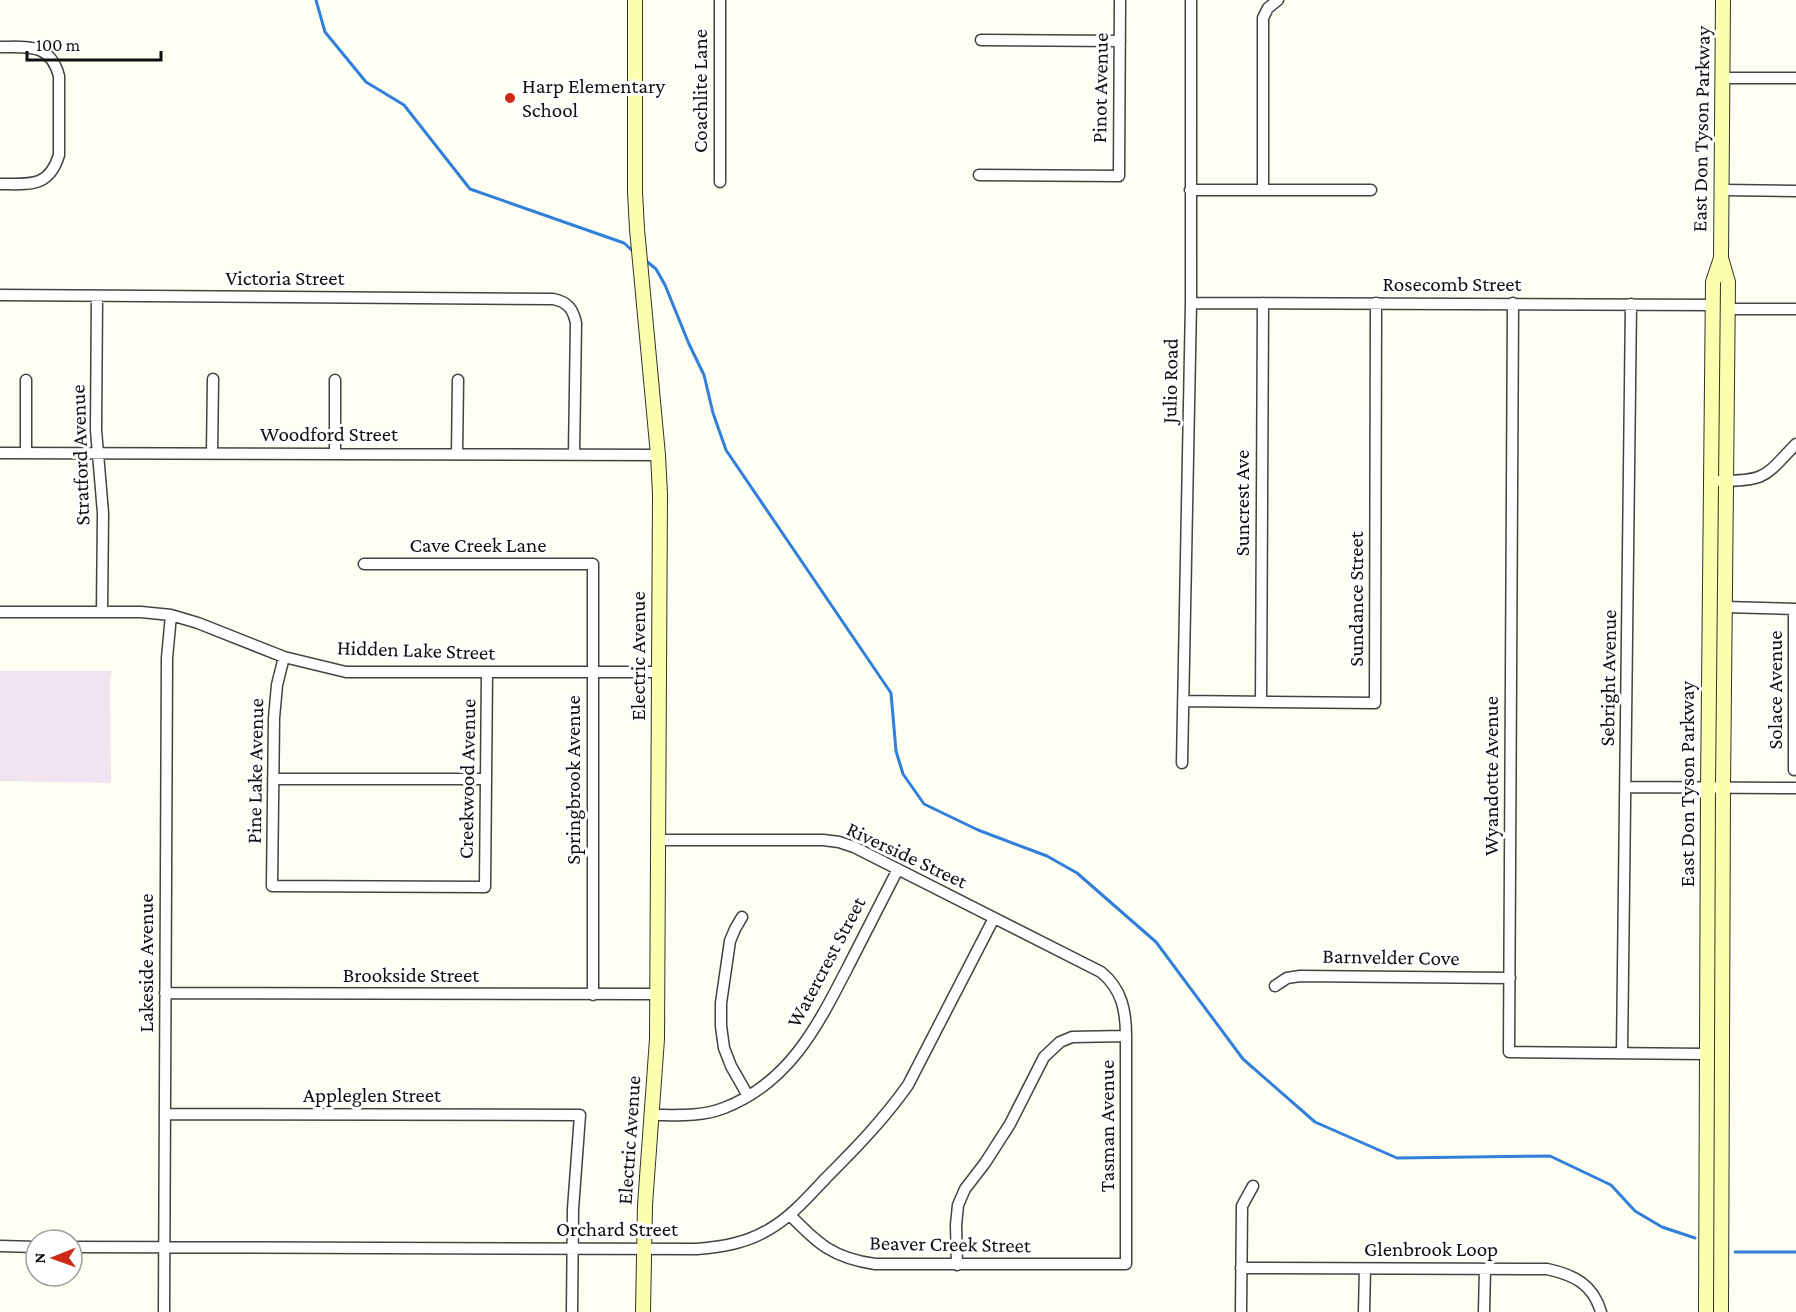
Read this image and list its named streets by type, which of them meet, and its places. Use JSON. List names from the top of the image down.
{
  "streets": {
    "main road": ["East Don Tyson Parkway", "Electric Avenue"],
    "street": [
      "Pinot Avenue",
      "Coachlite Lane",
      "Victoria Street",
      "Rosecomb Street",
      "Julio Road",
      "Woodford Street",
      "Stratford Avenue",
      "Suncrest Ave",
      "Cave Creek Lane",
      "Sundance Street",
      "Hidden Lake Street",
      "Sebright Avenue",
      "Solace Avenue",
      "Pine Lake Avenue",
      "Wyandotte Avenue",
      "Creekwood Avenue",
      "Springbrook Avenue",
      "Riverside Street",
      "Barnvelder Cove",
      "Watercrest Street",
      "Lakeside Avenue",
      "Brookside Street",
      "Appleglen Street",
      "Tasman Avenue",
      "Orchard Street",
      "Beaver Creek Street",
      "Glenbrook Loop"
    ]
  },
  "crossings": [
    ["East Don Tyson Parkway", "Rosecomb Street"],
    ["East Don Tyson Parkway", "Wyandotte Avenue"],
    ["Victoria Street", "Woodford Street"],
    ["Victoria Street", "Stratford Avenue"],
    ["Rosecomb Street", "Julio Road"],
    ["Rosecomb Street", "Suncrest Ave"],
    ["Rosecomb Street", "Sundance Street"],
    ["Rosecomb Street", "Sebright Avenue"],
    ["Rosecomb Street", "Wyandotte Avenue"],
    ["Julio Road", "Sundance Street"],
    ["Woodford Street", "Stratford Avenue"],
    ["Woodford Street", "Electric Avenue"],
    ["Stratford Avenue", "Hidden Lake Street"],
    ["Suncrest Ave", "Sundance Street"],
    ["Cave Creek Lane", "Springbrook Avenue"],
    ["Hidden Lake Street", "Electric Avenue"],
    ["Hidden Lake Street", "Pine Lake Avenue"],
    ["Hidden Lake Street", "Creekwood Avenue"],
    ["Hidden Lake Street", "Springbrook Avenue"],
    ["Hidden Lake Street", "Lakeside Avenue"],
    ["Electric Avenue", "Riverside Street"],
    ["Electric Avenue", "Watercrest Street"],
    ["Electric Avenue", "Brookside Street"],
    ["Electric Avenue", "Orchard Street"],
    ["Sebright Avenue", "Wyandotte Avenue"],
    ["Pine Lake Avenue", "Creekwood Avenue"],
    ["Wyandotte Avenue", "Barnvelder Cove"],
    ["Springbrook Avenue", "Brookside Street"],
    ["Riverside Street", "Watercrest Street"],
    ["Riverside Street", "Tasman Avenue"],
    ["Riverside Street", "Orchard Street"],
    ["Lakeside Avenue", "Brookside Street"],
    ["Lakeside Avenue", "Appleglen Street"],
    ["Lakeside Avenue", "Orchard Street"],
    ["Appleglen Street", "Orchard Street"],
    ["Tasman Avenue", "Beaver Creek Street"],
    ["Orchard Street", "Beaver Creek Street"]
  ],
  "places": ["Harp Elementary School"],
  "scale_bar": "100 m",
  "north": "left"
}
